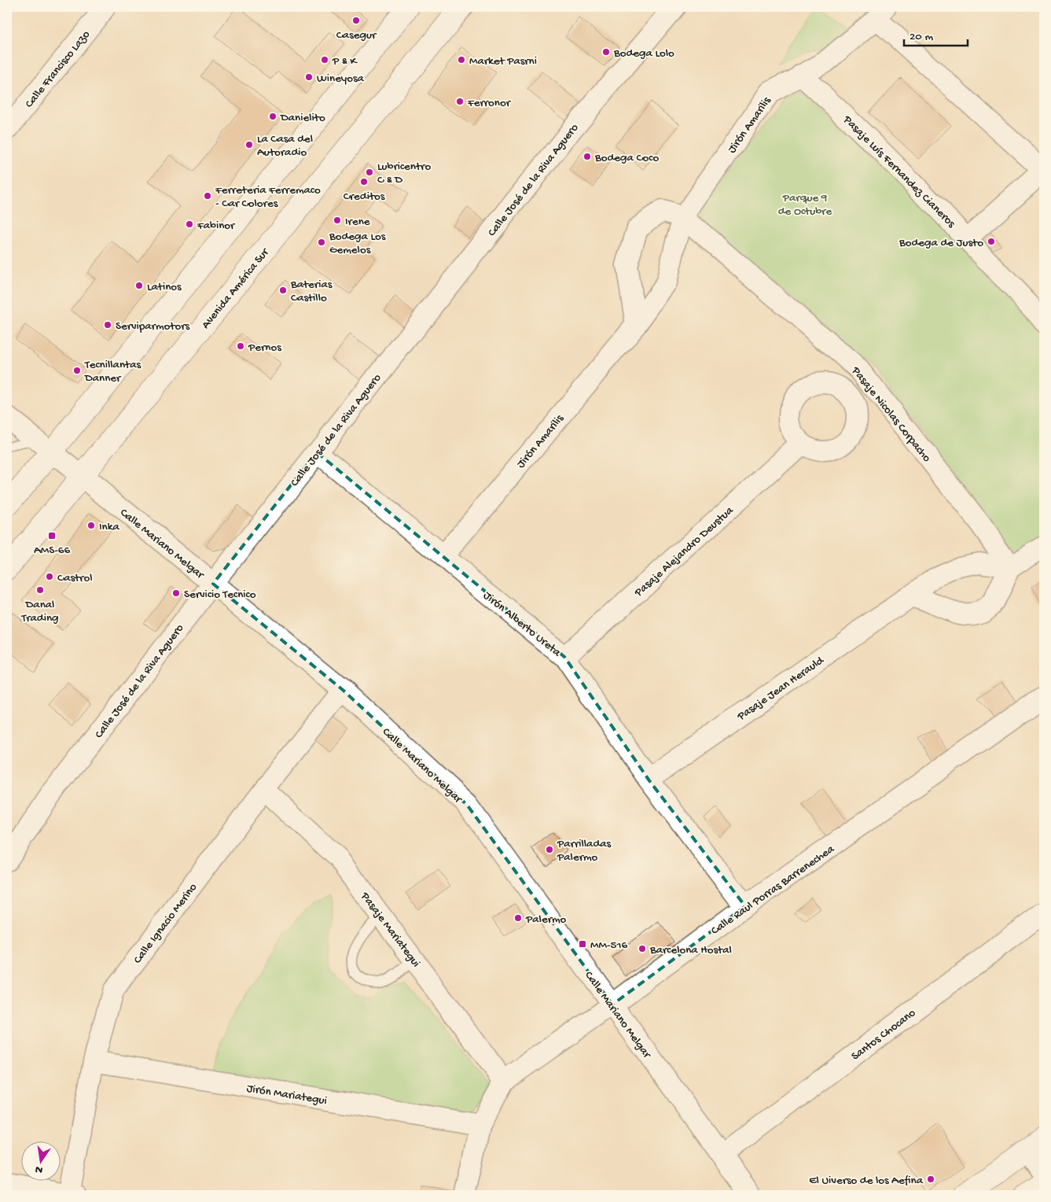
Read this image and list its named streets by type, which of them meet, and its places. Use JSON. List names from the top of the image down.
{
  "streets": {
    "main road": ["Avenida América Sur"],
    "street": [
      "Calle Francisco Lazo",
      "Jirón Amarilis",
      "Pasaje Luís Fernandez Cianeros",
      "Calle José de la Riva Aguero",
      "Pasaje Nicolas Corpacho",
      "Calle Mariano Melgar",
      "Pasaje Alejandro Deustua",
      "Jirón Alberto Ureta",
      "Pasaje Jean Herauld",
      "Calle Raul Porras Barrenechea",
      "Calle Ignacio Merino",
      "Pasaje Mariategui",
      "Santos Chocano",
      "Jirón Mariategui"
    ]
  },
  "crossings": [
    ["Jirón Amarilis", "Pasaje Luís Fernandez Cianeros"],
    ["Jirón Amarilis", "Pasaje Nicolas Corpacho"],
    ["Jirón Amarilis", "Jirón Alberto Ureta"],
    ["Calle José de la Riva Aguero", "Calle Mariano Melgar"],
    ["Calle José de la Riva Aguero", "Jirón Alberto Ureta"],
    ["Avenida América Sur", "Calle Mariano Melgar"],
    ["Pasaje Nicolas Corpacho", "Pasaje Jean Herauld"],
    ["Calle Mariano Melgar", "Calle Raul Porras Barrenechea"],
    ["Calle Mariano Melgar", "Calle Ignacio Merino"],
    ["Calle Mariano Melgar", "Santos Chocano"],
    ["Pasaje Alejandro Deustua", "Jirón Alberto Ureta"],
    ["Jirón Alberto Ureta", "Pasaje Jean Herauld"],
    ["Jirón Alberto Ureta", "Calle Raul Porras Barrenechea"],
    ["Calle Raul Porras Barrenechea", "Pasaje Mariategui"],
    ["Calle Raul Porras Barrenechea", "Jirón Mariategui"],
    ["Calle Ignacio Merino", "Pasaje Mariategui"],
    ["Calle Ignacio Merino", "Jirón Mariategui"]
  ],
  "parks": ["Parque 9 de Octubre"],
  "places": {
    "other": [
      "Casegur",
      "Bodega Lolo",
      "P & K",
      "Market Pasrni",
      "Wineyosa",
      "Ferronor",
      "Danielito",
      "La Casa del Autoradio",
      "Bodega Coco",
      "Lubricentro C & D",
      "Creditos",
      "Ferreteria Ferremaco - Car Colores",
      "Irene",
      "Fabinor",
      "Bodega de Justo",
      "Bodega Los Gemelos",
      "Latinos",
      "Baterias Castillo",
      "Serviparmotors",
      "Pernos",
      "Tecnillantas Danner",
      "Inka",
      "Castrol",
      "Danal Trading",
      "Servicio Tecnico",
      "Parrilladas Palermo",
      "Palermo",
      "Barcelona Hostal",
      "El Uiverso de los Aefina"
    ],
    "transit": ["AMS-66", "MM-516"]
  },
  "scale_bar": "20 m",
  "north": "bottom"
}
